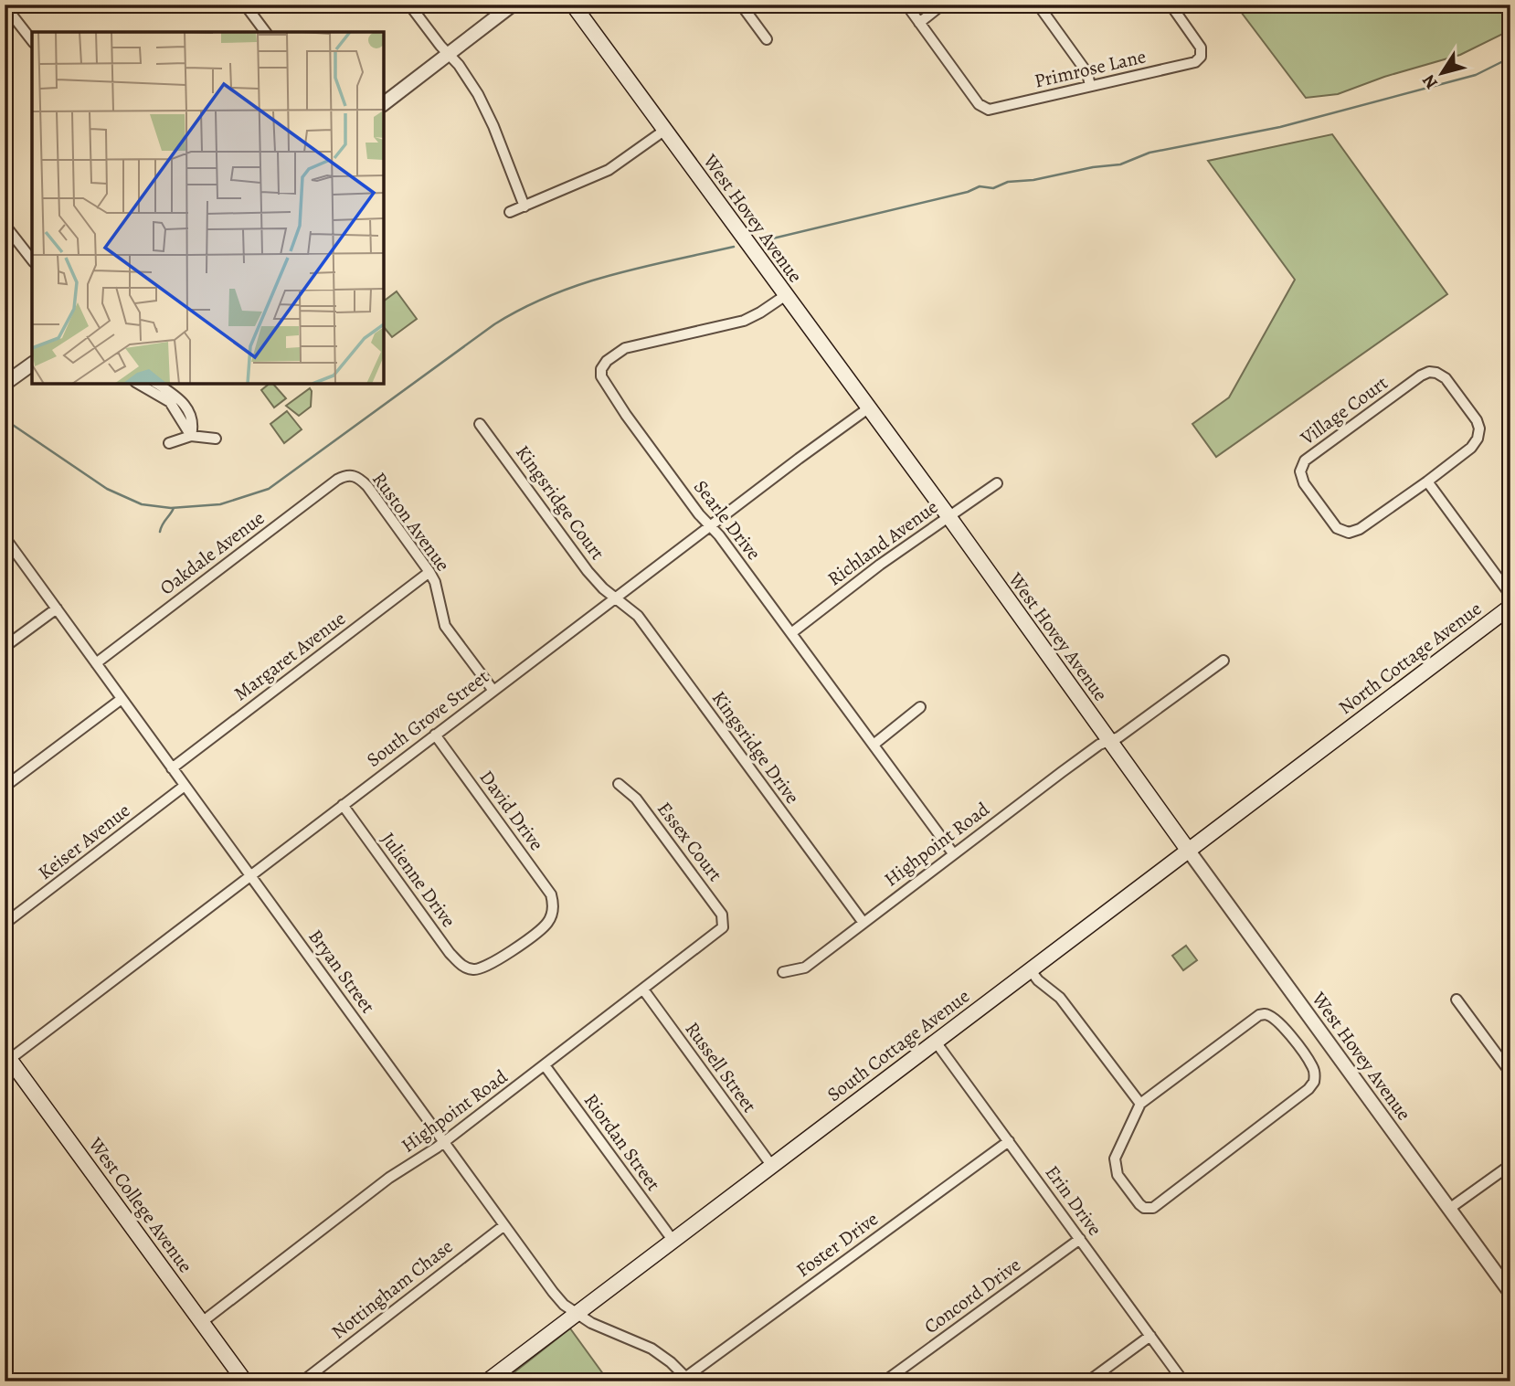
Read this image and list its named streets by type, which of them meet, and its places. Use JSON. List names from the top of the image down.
{
  "streets": {
    "main road": [
      "West Hovey Avenue",
      "North Cottage Avenue",
      "South Cottage Avenue",
      "West College Avenue"
    ],
    "street": [
      "Primrose Lane",
      "Village Court",
      "Kingsridge Court",
      "Searle Drive",
      "Ruston Avenue",
      "Richland Avenue",
      "Oakdale Avenue",
      "Margaret Avenue",
      "South Grove Street",
      "Kingsridge Drive",
      "David Drive",
      "Keiser Avenue",
      "Essex Court",
      "Highpoint Road",
      "Julienne Drive",
      "Bryan Street",
      "Russell Street",
      "Riordan Street",
      "Erin Drive",
      "Foster Drive",
      "Nottingham Chase",
      "Concord Drive"
    ]
  },
  "crossings": [
    ["West Hovey Avenue", "Searle Drive"],
    ["West Hovey Avenue", "Richland Avenue"],
    ["West Hovey Avenue", "South Grove Street"],
    ["West Hovey Avenue", "Highpoint Road"],
    ["West Hovey Avenue", "South Cottage Avenue"],
    ["Kingsridge Court", "South Grove Street"],
    ["Kingsridge Court", "Kingsridge Drive"],
    ["Searle Drive", "Richland Avenue"],
    ["Searle Drive", "South Grove Street"],
    ["Searle Drive", "Highpoint Road"],
    ["Ruston Avenue", "Oakdale Avenue"],
    ["Ruston Avenue", "Margaret Avenue"],
    ["Ruston Avenue", "South Grove Street"],
    ["Oakdale Avenue", "Bryan Street"],
    ["Margaret Avenue", "Bryan Street"],
    ["North Cottage Avenue", "South Cottage Avenue"],
    ["South Grove Street", "Kingsridge Drive"],
    ["South Grove Street", "David Drive"],
    ["South Grove Street", "Julienne Drive"],
    ["South Grove Street", "Bryan Street"],
    ["South Grove Street", "West College Avenue"],
    ["Kingsridge Drive", "Highpoint Road"],
    ["David Drive", "Julienne Drive"],
    ["Keiser Avenue", "Bryan Street"],
    ["Essex Court", "Highpoint Road"],
    ["Highpoint Road", "Bryan Street"],
    ["Highpoint Road", "Russell Street"],
    ["Highpoint Road", "Riordan Street"],
    ["Highpoint Road", "West College Avenue"],
    ["Bryan Street", "South Cottage Avenue"],
    ["Bryan Street", "Foster Drive"],
    ["Bryan Street", "Nottingham Chase"],
    ["South Cottage Avenue", "Russell Street"],
    ["South Cottage Avenue", "Riordan Street"],
    ["South Cottage Avenue", "Erin Drive"],
    ["Erin Drive", "Foster Drive"],
    ["Erin Drive", "Concord Drive"]
  ],
  "north": "bottom left"
}
